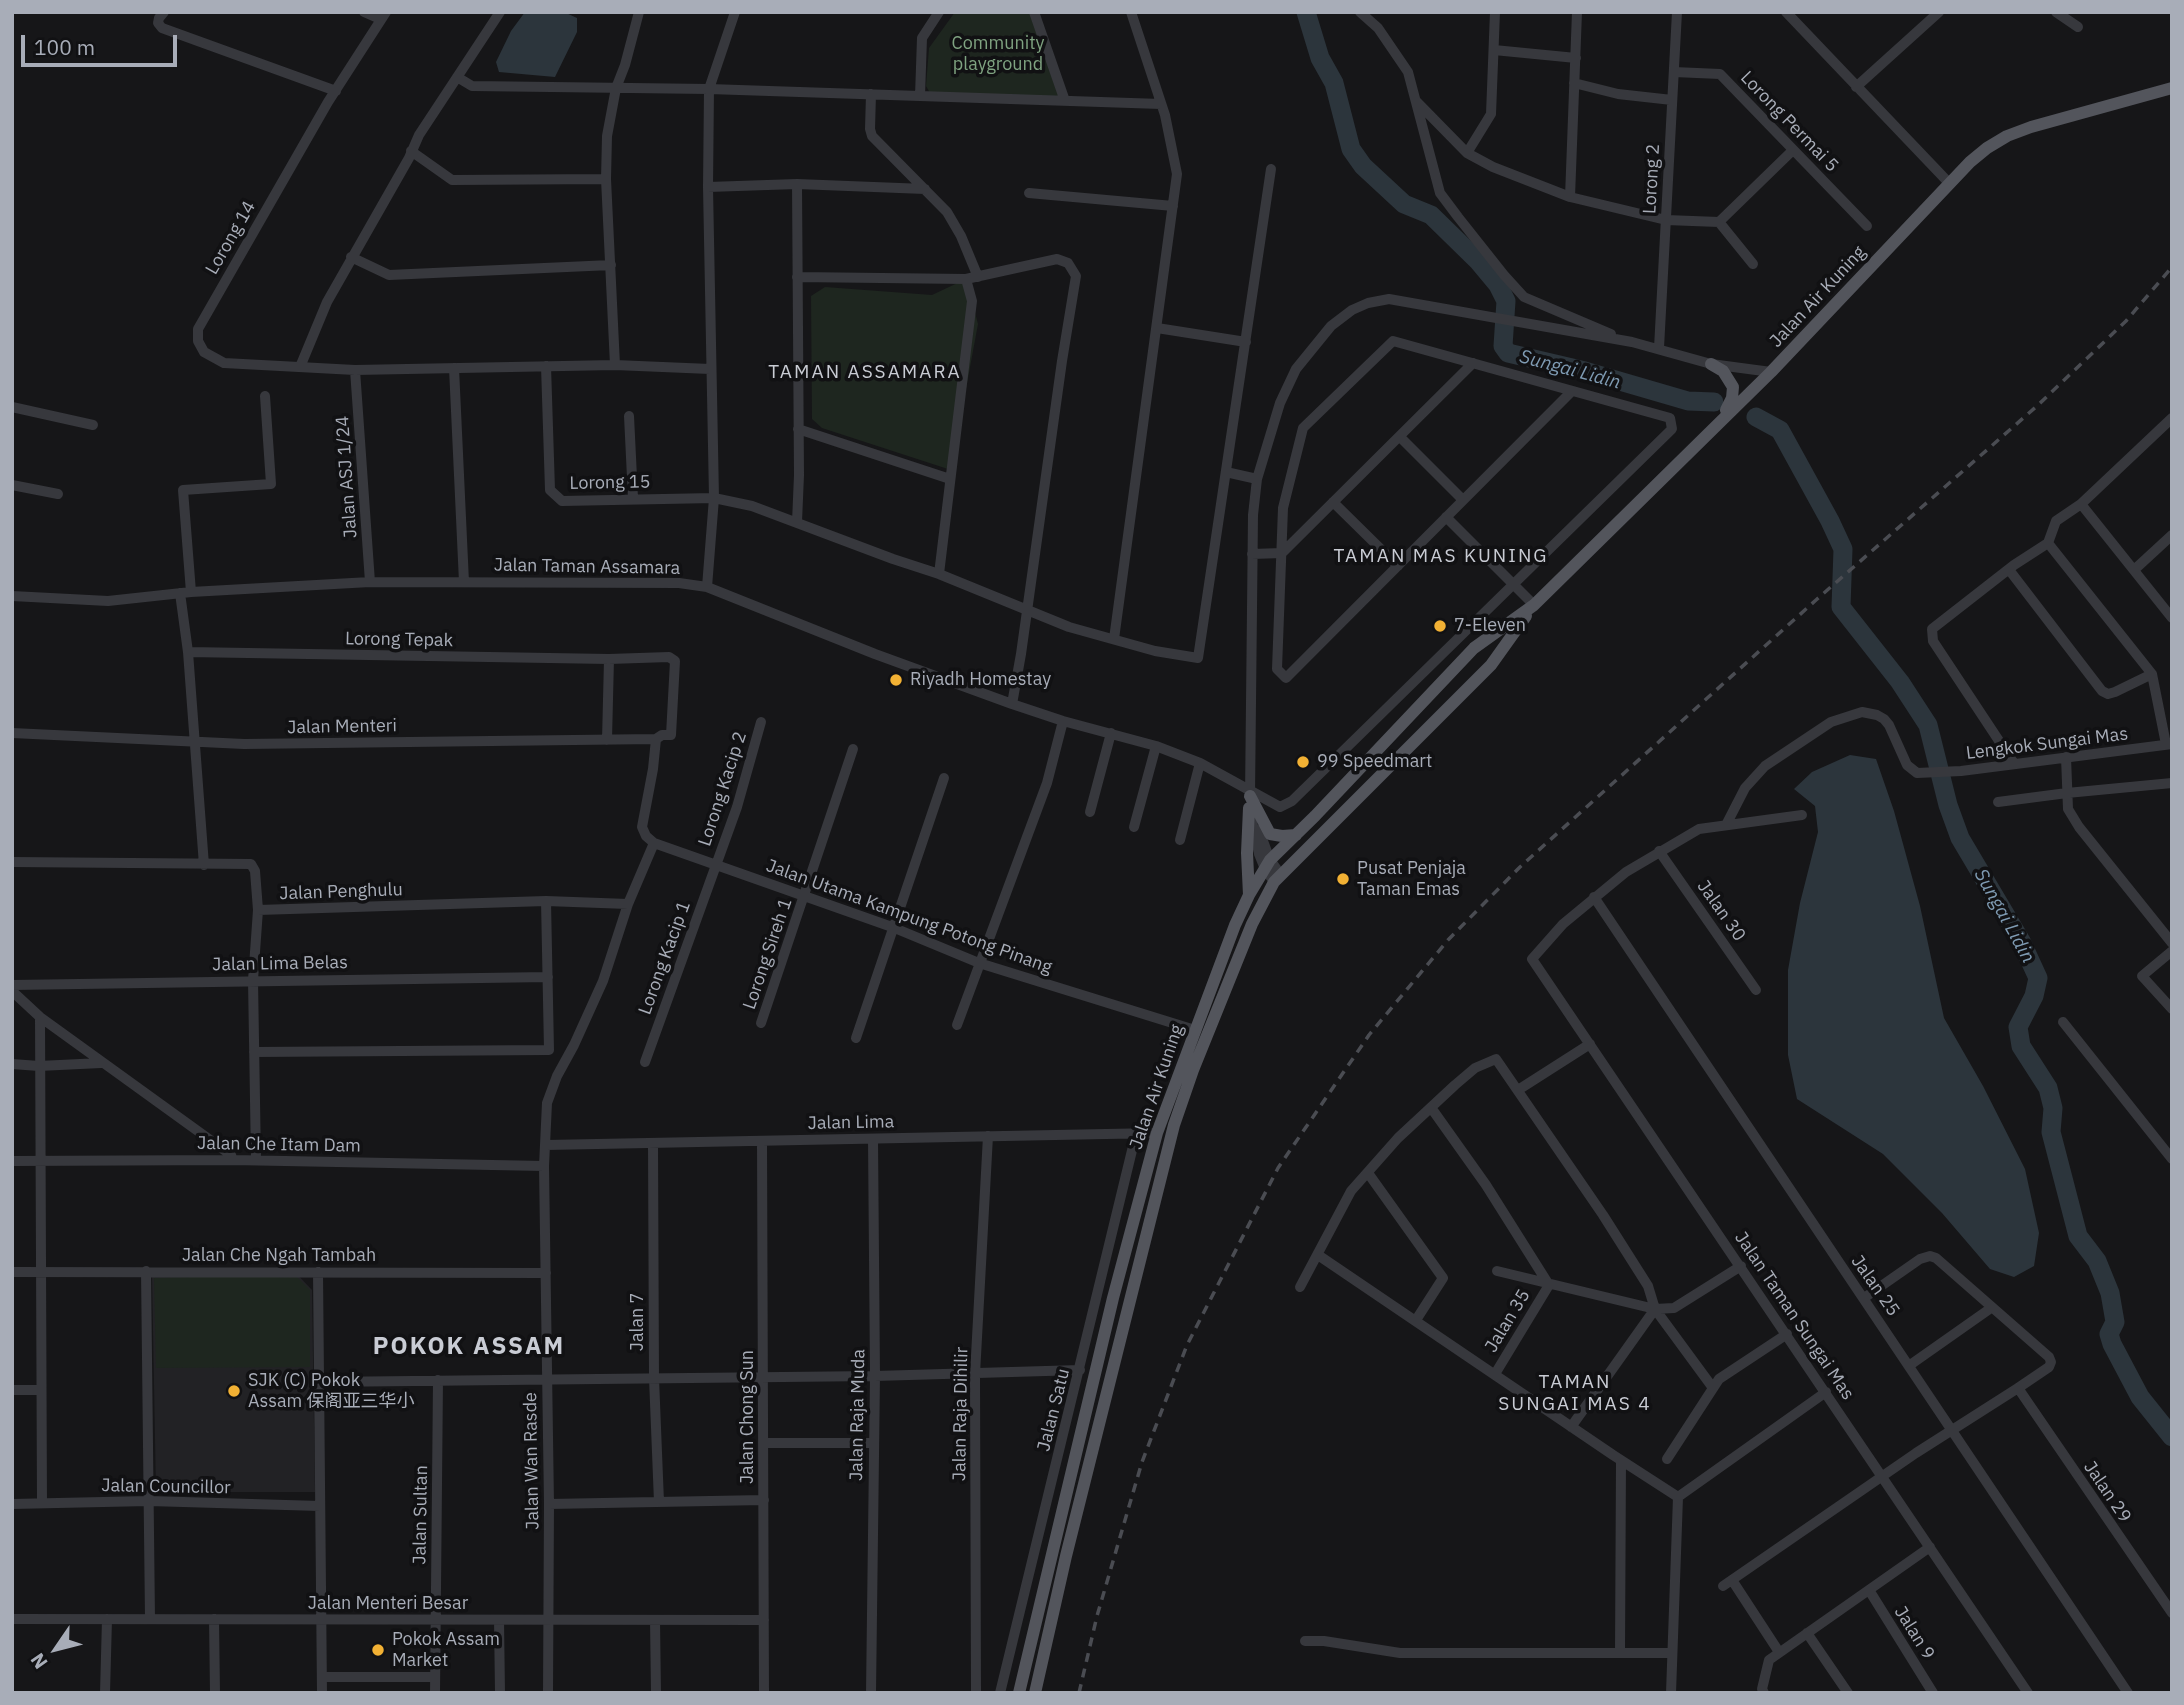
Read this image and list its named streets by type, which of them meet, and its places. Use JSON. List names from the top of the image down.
{
  "streets": {
    "main road": ["Jalan Air Kuning"],
    "street": [
      "Lorong Permai 5",
      "Lorong 2",
      "Lorong 14",
      "Jalan ASJ 1/24",
      "Lorong 15",
      "Jalan Taman Assamara",
      "Lorong Tepak",
      "Jalan Menteri",
      "Lengkok Sungai Mas",
      "Lorong Kacip 2",
      "Jalan Penghulu",
      "Jalan 30",
      "Jalan Utama Kampung Potong Pinang",
      "Lorong Sireh 1",
      "Lorong Kacip 1",
      "Jalan Lima Belas",
      "Jalan Lima",
      "Jalan Che Itam Dam",
      "Jalan Che Ngah Tambah",
      "Jalan 25",
      "Jalan Taman Sungai Mas",
      "Jalan 35",
      "Jalan 7",
      "Jalan Satu",
      "Jalan Raja Dihilir",
      "Jalan Raja Muda",
      "Jalan Chong Sun",
      "Jalan Wan Rasde",
      "Jalan Councillor",
      "Jalan 29",
      "Jalan Sultan",
      "Jalan Menteri Besar",
      "Jalan 9"
    ]
  },
  "crossings": [
    ["Lorong Permai 5", "Lorong 2"],
    ["Lorong 14", "Jalan ASJ 1/24"],
    ["Lorong 14", "Lorong 15"],
    ["Jalan Air Kuning", "Jalan Utama Kampung Potong Pinang"],
    ["Jalan Air Kuning", "Jalan Lima"],
    ["Jalan ASJ 1/24", "Jalan Taman Assamara"],
    ["Lorong Tepak", "Jalan Menteri"],
    ["Lorong Kacip 2", "Jalan Utama Kampung Potong Pinang"],
    ["Lorong Kacip 2", "Lorong Kacip 1"],
    ["Jalan Utama Kampung Potong Pinang", "Lorong Sireh 1"],
    ["Jalan Utama Kampung Potong Pinang", "Lorong Kacip 1"],
    ["Jalan Lima", "Jalan 7"],
    ["Jalan Lima", "Jalan Satu"],
    ["Jalan Lima", "Jalan Raja Dihilir"],
    ["Jalan Lima", "Jalan Raja Muda"],
    ["Jalan Lima", "Jalan Chong Sun"],
    ["Jalan Lima", "Jalan Wan Rasde"],
    ["Jalan Che Itam Dam", "Jalan Wan Rasde"],
    ["Jalan Che Ngah Tambah", "Jalan Wan Rasde"],
    ["Jalan 25", "Jalan Taman Sungai Mas"],
    ["Jalan Chong Sun", "Jalan Menteri Besar"],
    ["Jalan Wan Rasde", "Jalan Menteri Besar"],
    ["Jalan Sultan", "Jalan Menteri Besar"]
  ],
  "districts": [
    "TAMAN ASSAMARA",
    "TAMAN MAS KUNING",
    "POKOK ASSAM",
    "TAMAN SUNGAI MAS 4"
  ],
  "water": ["Sungai Lidin"],
  "parks": ["Community playground"],
  "places": [
    "7-Eleven",
    "Riyadh Homestay",
    "99 Speedmart",
    "Pusat Penjaja Taman Emas",
    "SJK (C) Pokok Assam 保阁亚三华小",
    "Pokok Assam Market"
  ],
  "scale_bar": "100 m",
  "north": "bottom left"
}
